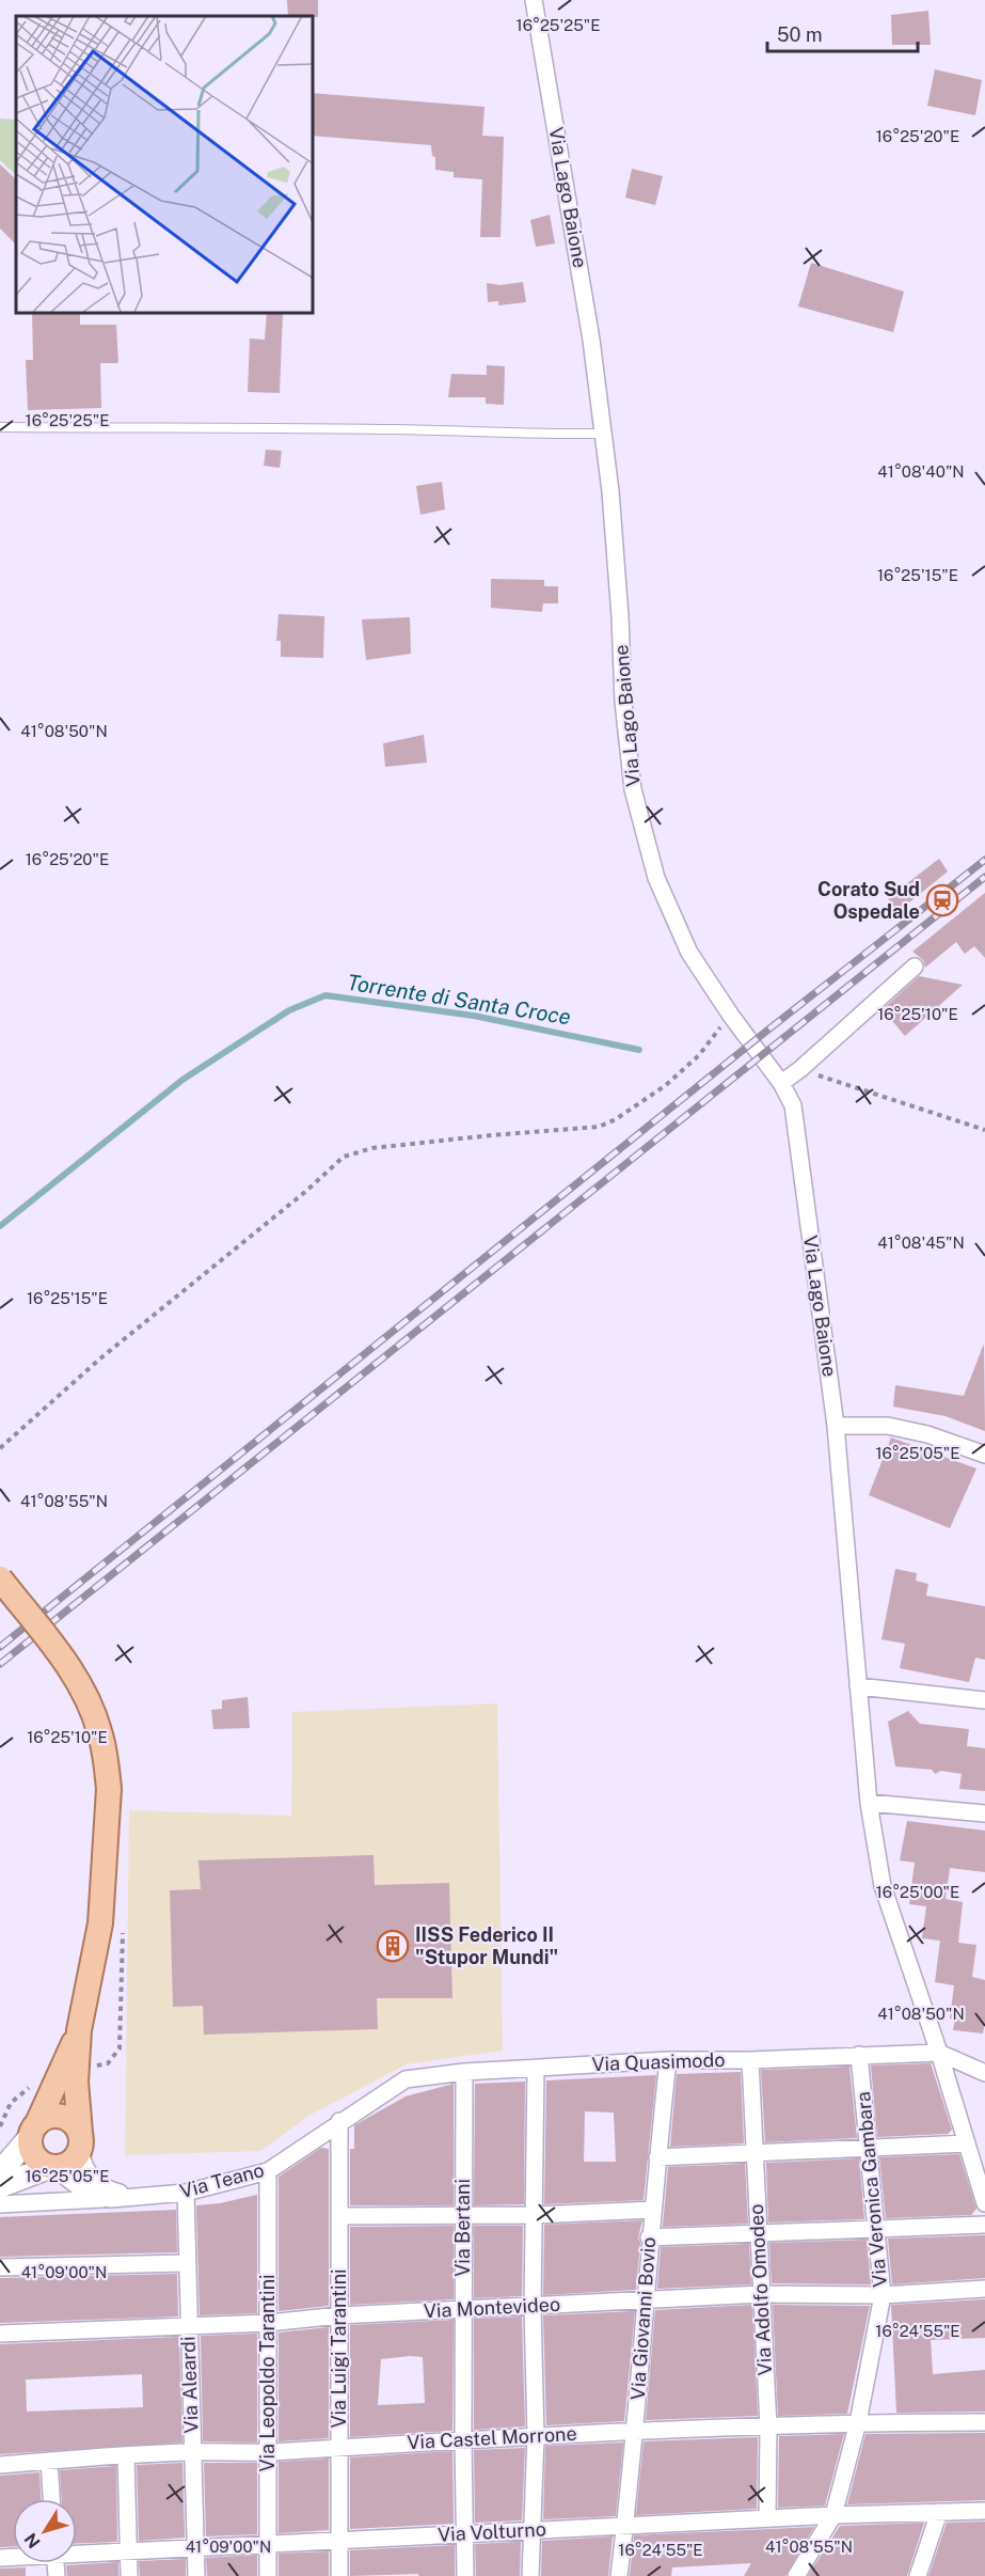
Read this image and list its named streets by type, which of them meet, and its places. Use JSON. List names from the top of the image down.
{
  "streets": {
    "street": [
      "Via Lago Baione",
      "Via Quasimodo",
      "Via Teano",
      "Via Veronica Gambara",
      "Via Bertani",
      "Via Adolfo Omodeo",
      "Via Montevideo",
      "Via Giovanni Bovio",
      "Via Luigi Tarantini",
      "Via Leopoldo Tarantini",
      "Via Aleardi",
      "Via Castel Morrone",
      "Via Volturno"
    ]
  },
  "crossings": [
    ["Via Lago Baione", "Via Quasimodo"],
    ["Via Quasimodo", "Via Teano"],
    ["Via Quasimodo", "Via Veronica Gambara"],
    ["Via Quasimodo", "Via Bertani"],
    ["Via Quasimodo", "Via Adolfo Omodeo"],
    ["Via Quasimodo", "Via Giovanni Bovio"],
    ["Via Quasimodo", "Via Luigi Tarantini"],
    ["Via Teano", "Via Luigi Tarantini"],
    ["Via Teano", "Via Leopoldo Tarantini"],
    ["Via Teano", "Via Aleardi"],
    ["Via Veronica Gambara", "Via Montevideo"],
    ["Via Veronica Gambara", "Via Castel Morrone"],
    ["Via Veronica Gambara", "Via Volturno"],
    ["Via Bertani", "Via Montevideo"],
    ["Via Bertani", "Via Castel Morrone"],
    ["Via Bertani", "Via Volturno"],
    ["Via Adolfo Omodeo", "Via Montevideo"],
    ["Via Adolfo Omodeo", "Via Castel Morrone"],
    ["Via Adolfo Omodeo", "Via Volturno"],
    ["Via Montevideo", "Via Giovanni Bovio"],
    ["Via Montevideo", "Via Luigi Tarantini"],
    ["Via Montevideo", "Via Leopoldo Tarantini"],
    ["Via Montevideo", "Via Aleardi"],
    ["Via Giovanni Bovio", "Via Castel Morrone"],
    ["Via Giovanni Bovio", "Via Volturno"],
    ["Via Luigi Tarantini", "Via Castel Morrone"],
    ["Via Luigi Tarantini", "Via Volturno"],
    ["Via Leopoldo Tarantini", "Via Castel Morrone"],
    ["Via Leopoldo Tarantini", "Via Volturno"],
    ["Via Aleardi", "Via Castel Morrone"],
    ["Via Aleardi", "Via Volturno"]
  ],
  "water": ["Torrente di Santa Croce"],
  "places": {
    "station": ["Corato Sud Ospedale"],
    "building": ["IISS Federico II \"Stupor Mundi\""]
  },
  "scale_bar": "50 m",
  "north": "bottom left",
  "coordinates": [
    "16°25'25\"E",
    "16°25'20\"E",
    "41°08'40\"N",
    "16°25'15\"E",
    "41°08'50\"N",
    "16°25'10\"E",
    "41°08'45\"N",
    "16°25'05\"E",
    "41°08'55\"N",
    "16°25'00\"E",
    "41°09'00\"N",
    "16°24'55\"E"
  ]
}
